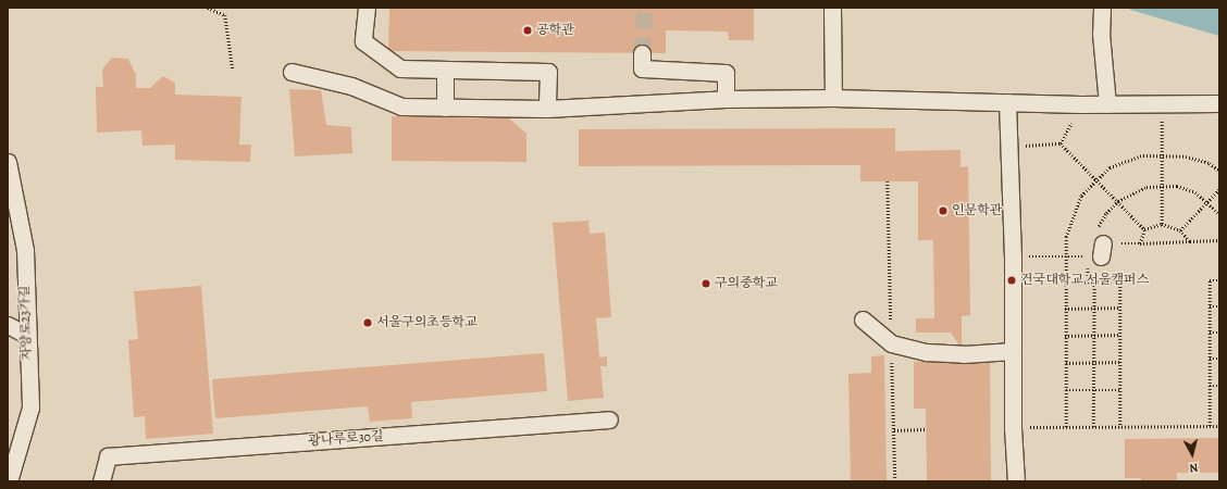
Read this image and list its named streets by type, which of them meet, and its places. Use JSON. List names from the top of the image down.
{
  "streets": {
    "street": ["자양로23가길", "광나루로30길"]
  },
  "places": [
    "공학관",
    "인문학관",
    "건국대학교 서울캠퍼스",
    "구의중학교",
    "서울구의초등학교"
  ],
  "north": "bottom"
}
